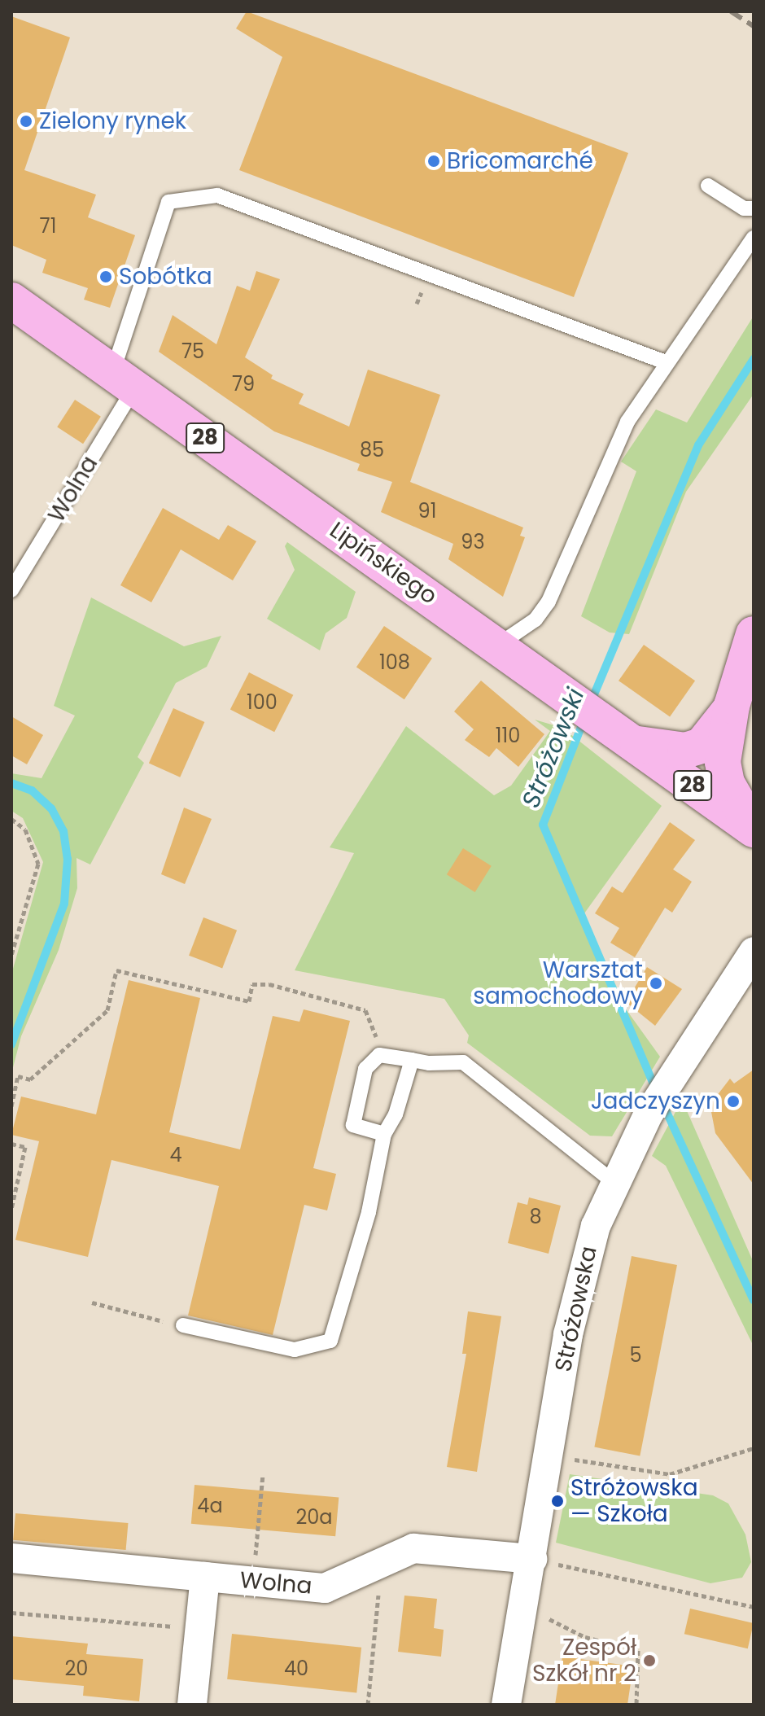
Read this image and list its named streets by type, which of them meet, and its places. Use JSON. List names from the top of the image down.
{
  "streets": {
    "main road": ["28", "Lipińskiego"],
    "street": ["Wolna", "Stróżowska"]
  },
  "crossings": [
    ["28", "Lipińskiego"],
    ["Wolna", "Lipińskiego"],
    ["Wolna", "Stróżowska"]
  ],
  "water": ["Stróżowski"],
  "places": [
    "Zielony rynek",
    "Bricomarché",
    "Sobótka",
    "Warsztat samochodowy",
    "Jadczyszyn",
    "Stróżowska — Szkoła",
    "Zespół Szkół nr 2"
  ],
  "house_numbers": [
    "71",
    "75",
    "79",
    "85",
    "91",
    "93",
    "108",
    "100",
    "110",
    "4",
    "8",
    "5",
    "4a",
    "20a",
    "20",
    "40"
  ]
}
